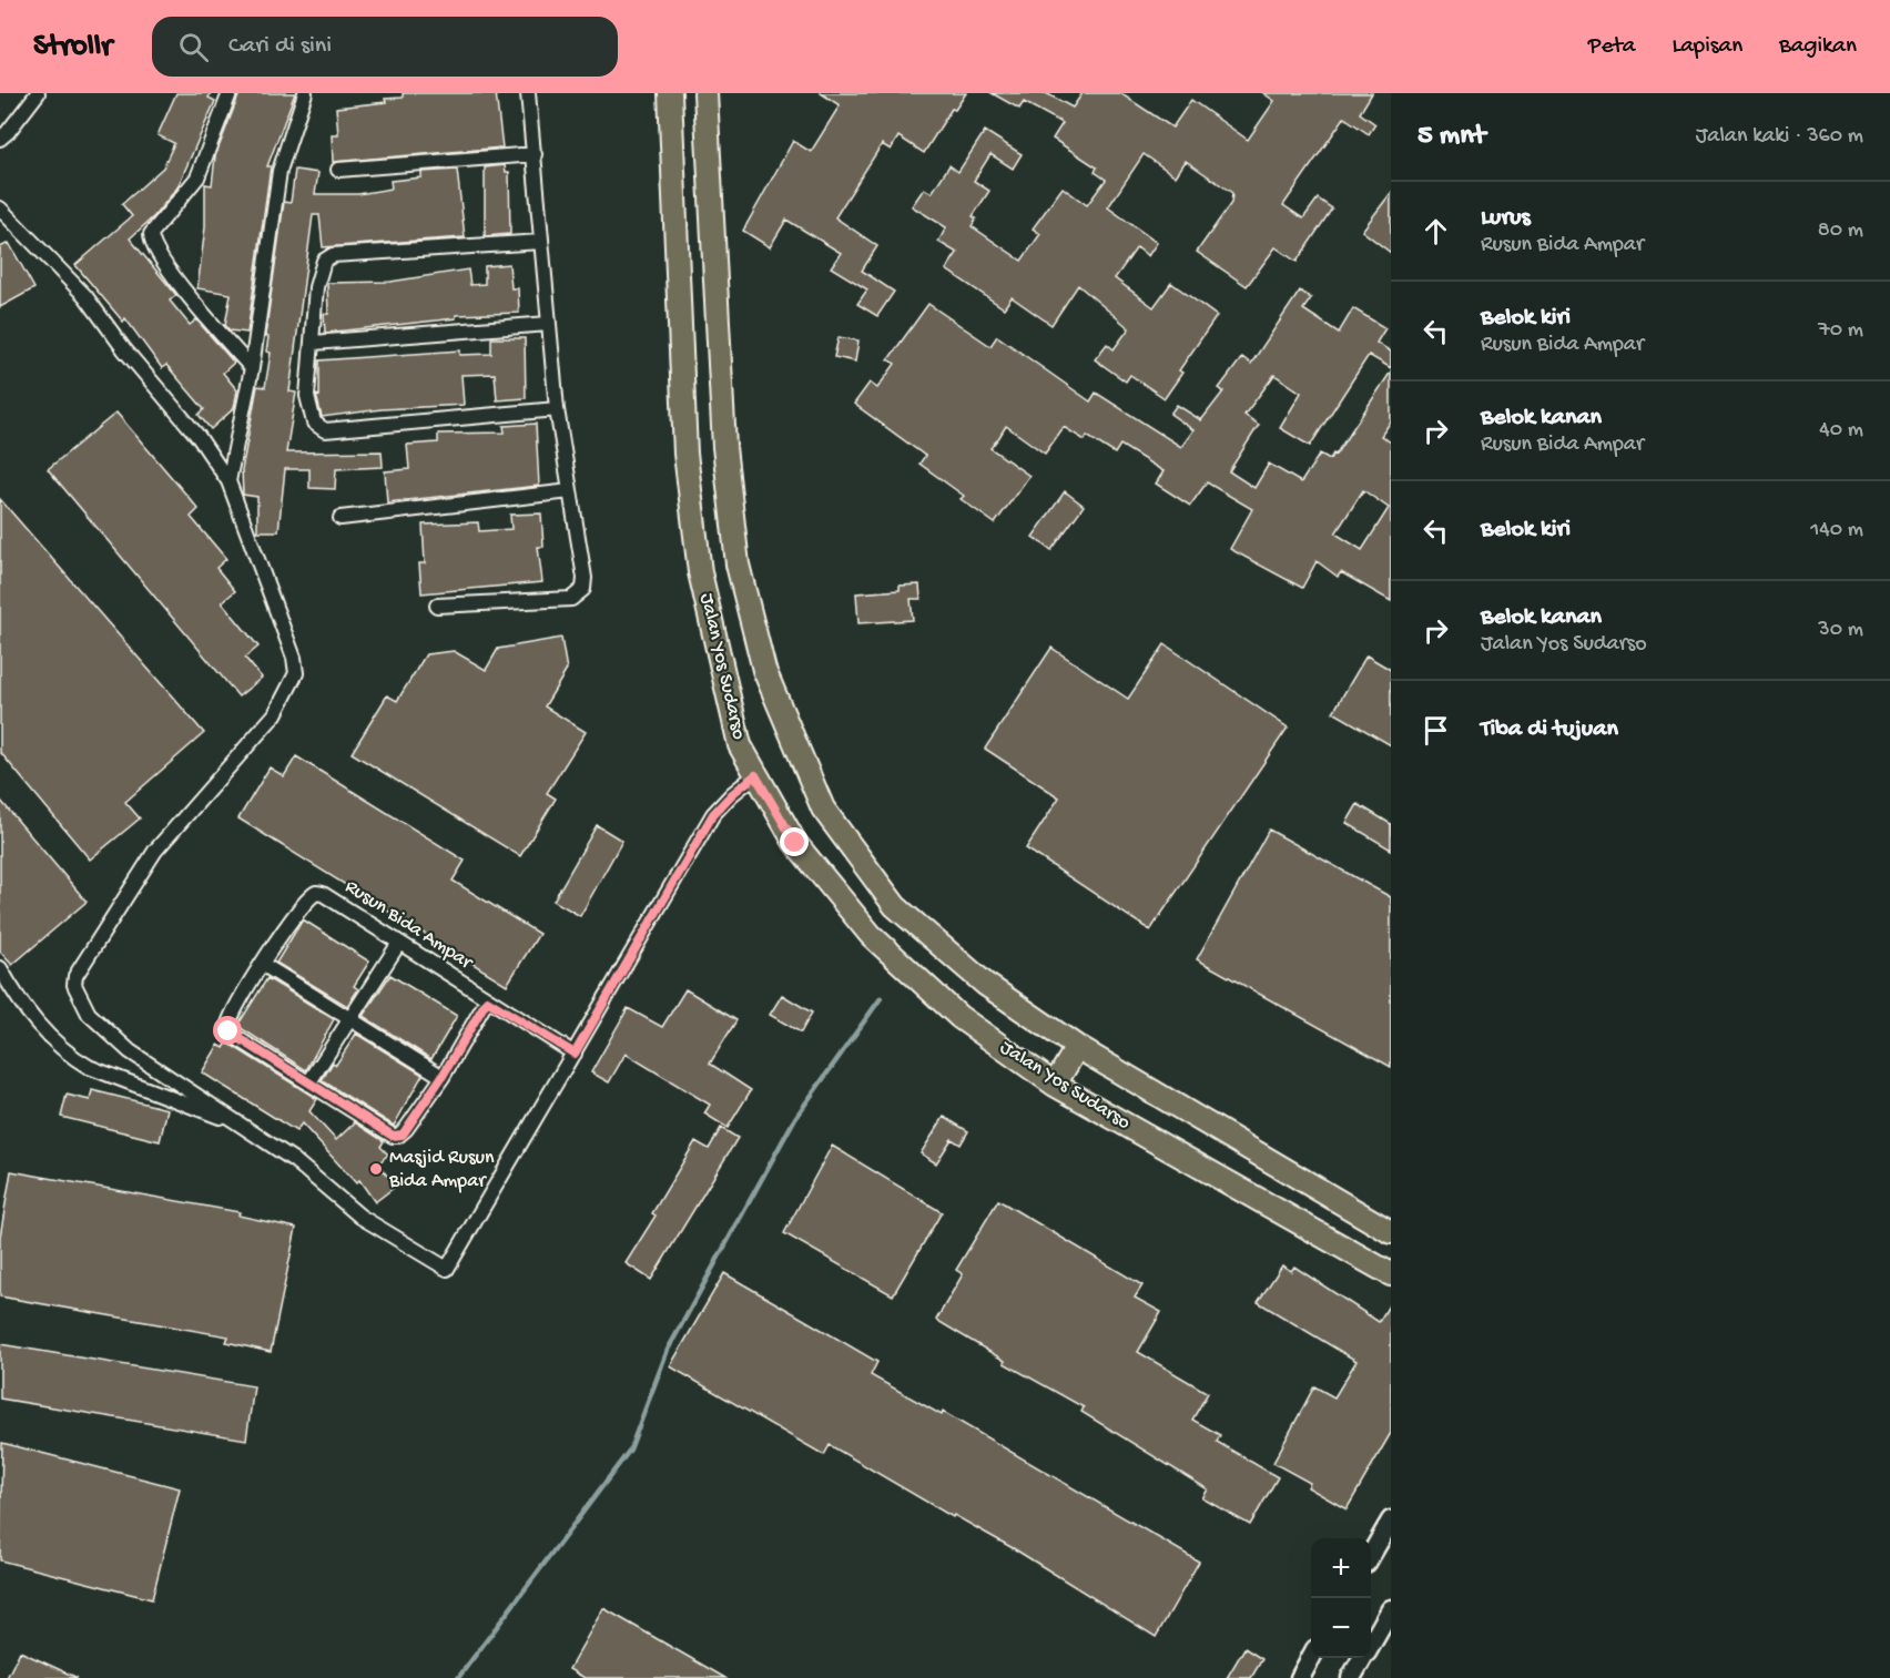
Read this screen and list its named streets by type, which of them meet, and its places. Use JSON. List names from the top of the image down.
{
  "streets": {
    "main road": ["Jalan Yos Sudarso"],
    "street": ["Rusun Bida Ampar"]
  },
  "places": ["Masjid Rusun Bida Ampar"],
  "page": {
    "header": "Strollr",
    "search": "Cari di sini",
    "nav": ["Peta", "Lapisan", "Bagikan"],
    "heading": ["5 mnt", "Jalan kaki · 360 m"],
    "list": [
      ["Lurus", "Rusun Bida Ampar", "80 m"],
      ["Belok kiri", "Rusun Bida Ampar", "70 m"],
      ["Belok kanan", "Rusun Bida Ampar", "40 m"],
      ["Belok kiri", "140 m"],
      ["Belok kanan", "Jalan Yos Sudarso", "30 m"],
      "Tiba di tujuan"
    ],
    "map_buttons": ["+", "−"]
  }
}
